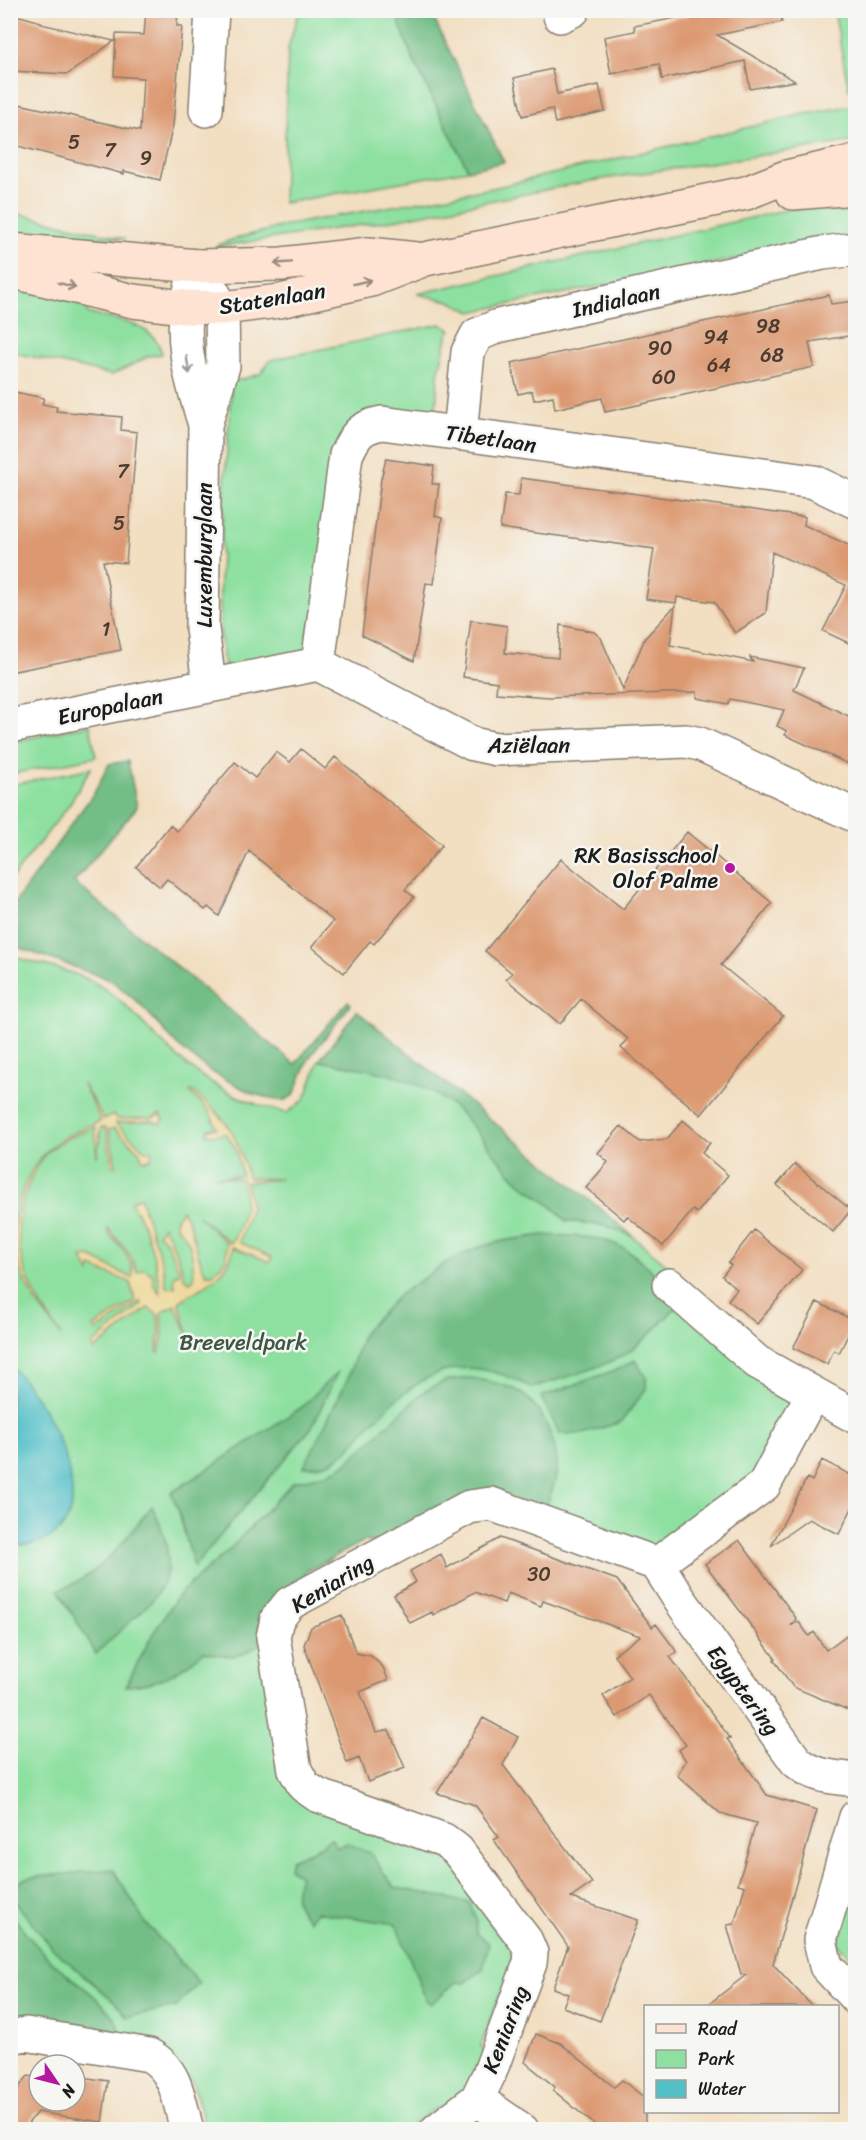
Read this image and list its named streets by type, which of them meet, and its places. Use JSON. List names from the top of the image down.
{
  "streets": {
    "main road": ["Statenlaan"],
    "street": [
      "Indialaan",
      "Tibetlaan",
      "Luxemburglaan",
      "Europalaan",
      "Aziëlaan",
      "Keniaring",
      "Egyptering"
    ]
  },
  "crossings": [
    ["Statenlaan", "Luxemburglaan"],
    ["Indialaan", "Tibetlaan"],
    ["Tibetlaan", "Aziëlaan"],
    ["Luxemburglaan", "Europalaan"],
    ["Keniaring", "Egyptering"]
  ],
  "parks": ["Breeveldpark"],
  "places": ["RK Basisschool Olof Palme"],
  "house_numbers": [
    "5",
    "7",
    "9",
    "98",
    "94",
    "90",
    "68",
    "64",
    "60",
    "7",
    "5",
    "1",
    "30"
  ],
  "legend": ["Road", "Park", "Water"],
  "north": "bottom right"
}
